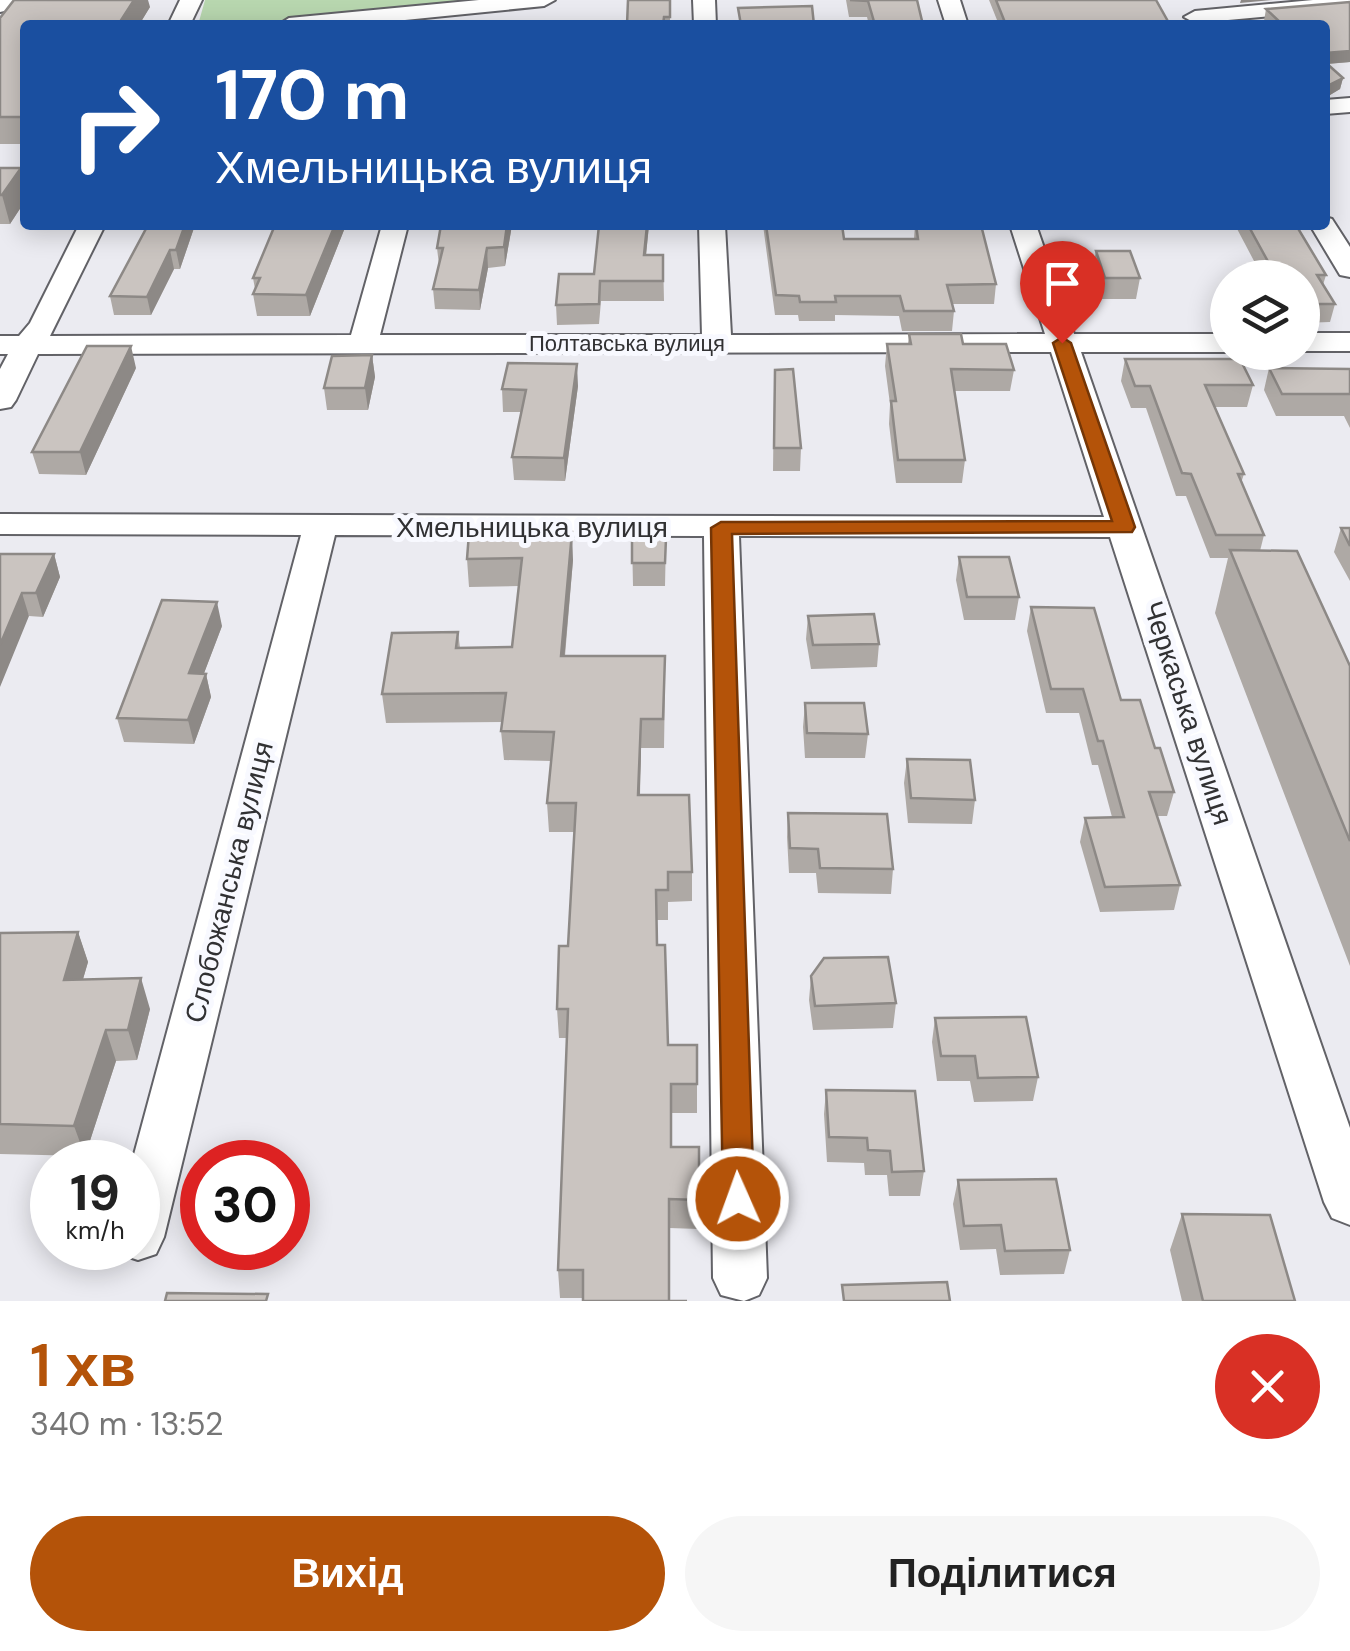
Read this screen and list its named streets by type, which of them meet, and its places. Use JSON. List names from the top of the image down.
{
  "streets": {
    "street": [
      "Полтавська вулиця",
      "Хмельницька вулиця",
      "Черкаська вулиця",
      "Слобожанська вулиця"
    ]
  },
  "crossings": [
    ["Полтавська вулиця", "Черкаська вулиця"],
    ["Хмельницька вулиця", "Черкаська вулиця"],
    ["Хмельницька вулиця", "Слобожанська вулиця"]
  ],
  "page": {
    "turn": ["170 m", "Хмельницька вулиця"],
    "speed": "19 km/h",
    "limit": "30",
    "heading": ["1 хв", "340 m · 13:52"],
    "buttons": ["Вихід", "Поділитися"]
  }
}
